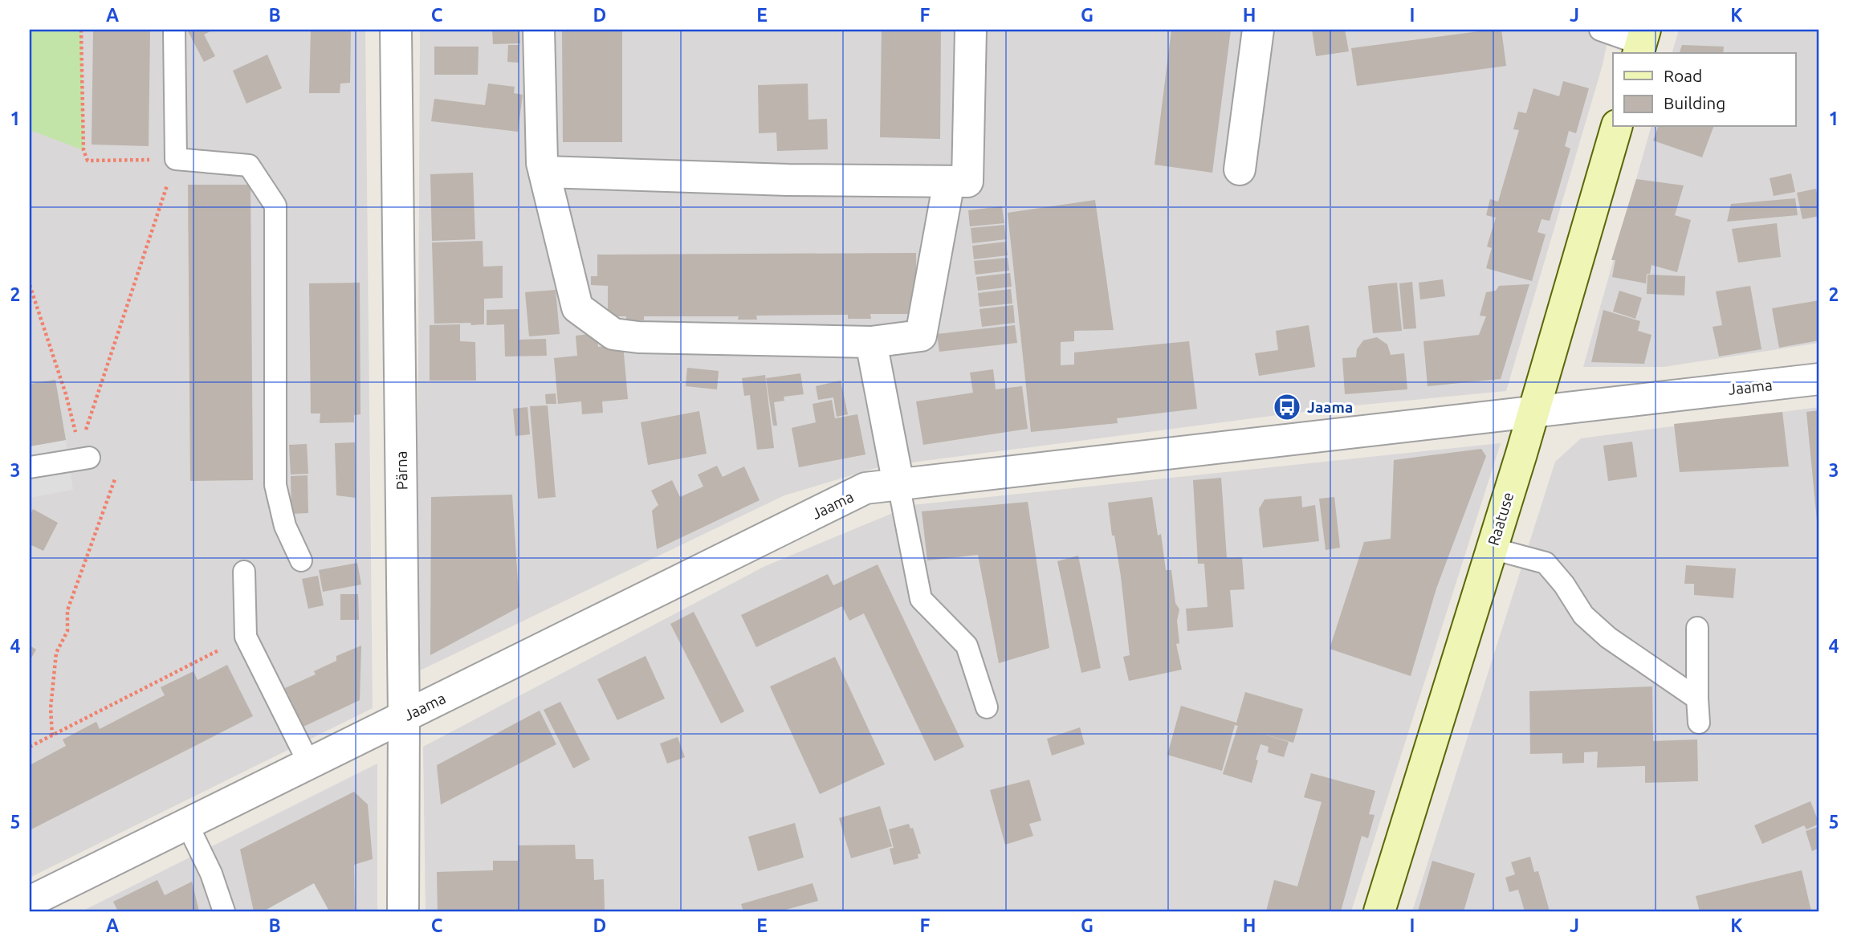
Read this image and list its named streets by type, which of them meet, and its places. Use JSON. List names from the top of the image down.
{
  "streets": {
    "main road": ["Raatuse"],
    "street": ["Jaama", "Pärna"]
  },
  "crossings": [
    ["Jaama", "Pärna"],
    ["Jaama", "Raatuse"]
  ],
  "places": {
    "bus stop": ["Jaama"]
  },
  "legend": ["Road", "Building"],
  "grid": {
    "columns": [
      "A",
      "B",
      "C",
      "D",
      "E",
      "F",
      "G",
      "H",
      "I",
      "J",
      "K"
    ],
    "rows": [
      "1",
      "2",
      "3",
      "4",
      "5"
    ]
  }
}
